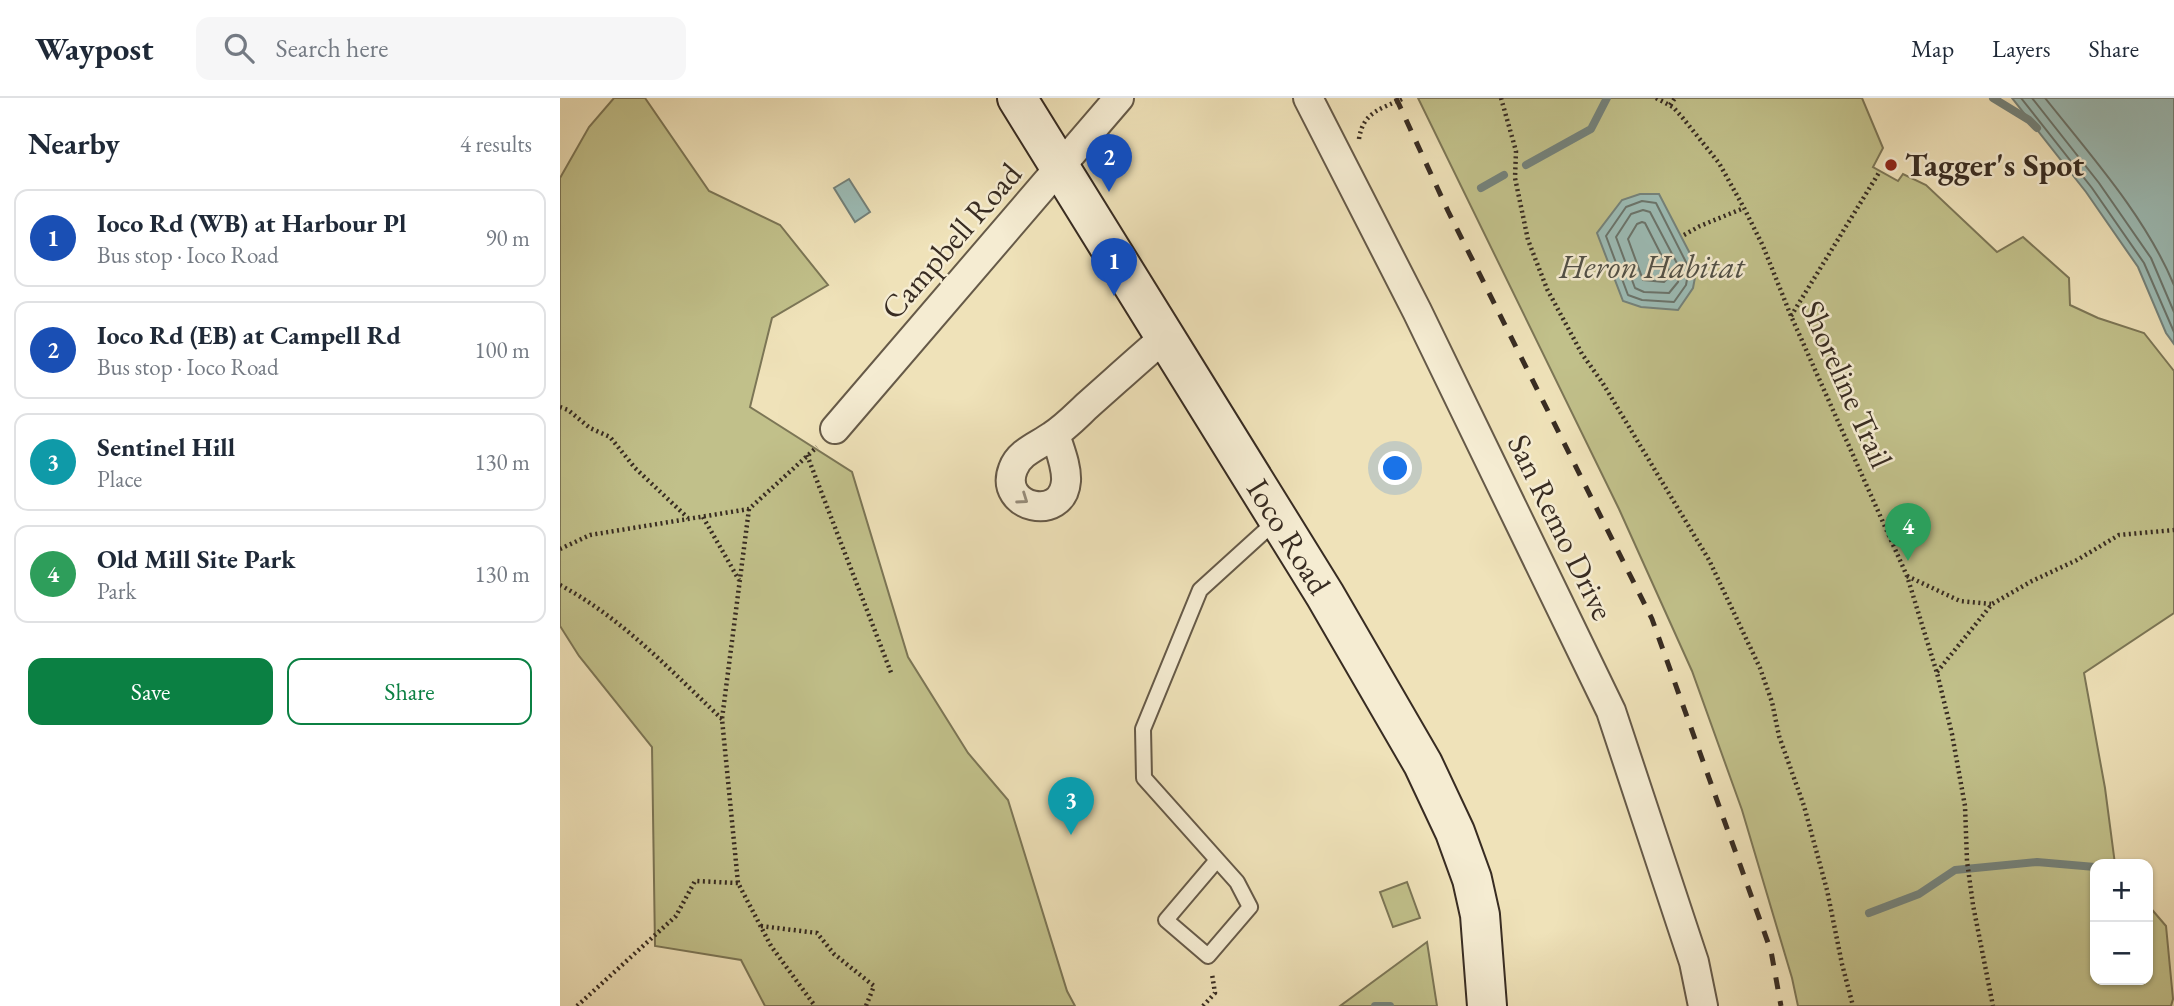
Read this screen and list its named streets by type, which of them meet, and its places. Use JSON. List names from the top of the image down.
{
  "streets": {
    "main road": ["Ioco Road"],
    "street": ["Campbell Road", "San Remo Drive"],
    "path": ["Shoreline Trail"]
  },
  "crossings": [
    ["Campbell Road", "Ioco Road"]
  ],
  "water": ["Heron Habitat"],
  "places": ["Tagger's Spot"],
  "page": {
    "header": "Waypost",
    "search": "Search here",
    "nav": ["Map", "Layers", "Share"],
    "heading": ["Nearby", "4 results"],
    "pins": [
      "2",
      "1",
      "4",
      "3"
    ],
    "list": [
      {
        "mark": "1",
        "name": "Ioco Rd (WB) at Harbour Pl",
        "note": "Bus stop · Ioco Road",
        "value": "90 m"
      },
      {
        "mark": "2",
        "name": "Ioco Rd (EB) at Campell Rd",
        "note": "Bus stop · Ioco Road",
        "value": "100 m"
      },
      {
        "mark": "3",
        "name": "Sentinel Hill",
        "note": "Place",
        "value": "130 m"
      },
      {
        "mark": "4",
        "name": "Old Mill Site Park",
        "note": "Park",
        "value": "130 m"
      }
    ],
    "buttons": ["Save", "Share"],
    "map_buttons": ["+", "−"]
  }
}
